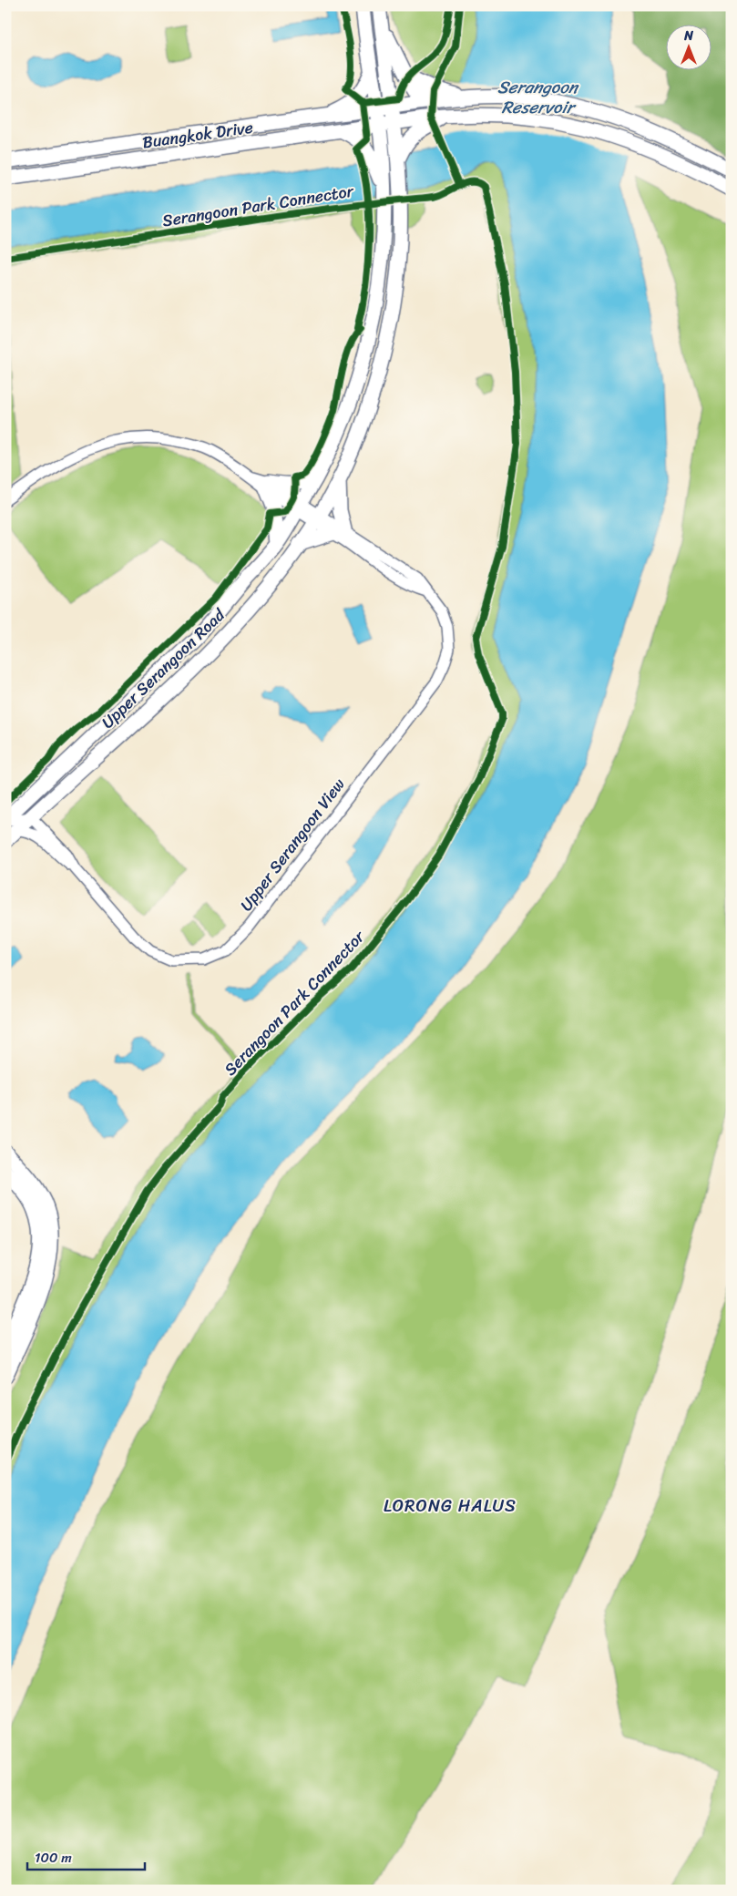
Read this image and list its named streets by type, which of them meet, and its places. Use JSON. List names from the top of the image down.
{
  "streets": {
    "main road": ["Buangkok Drive", "Upper Serangoon Road"],
    "street": ["Upper Serangoon View"],
    "cycle path": ["Serangoon Park Connector"]
  },
  "crossings": [
    ["Buangkok Drive", "Upper Serangoon Road"],
    ["Upper Serangoon Road", "Upper Serangoon View"]
  ],
  "districts": ["LORONG HALUS"],
  "water": ["Serangoon Reservoir"],
  "scale_bar": "100 m",
  "north": "top"
}
